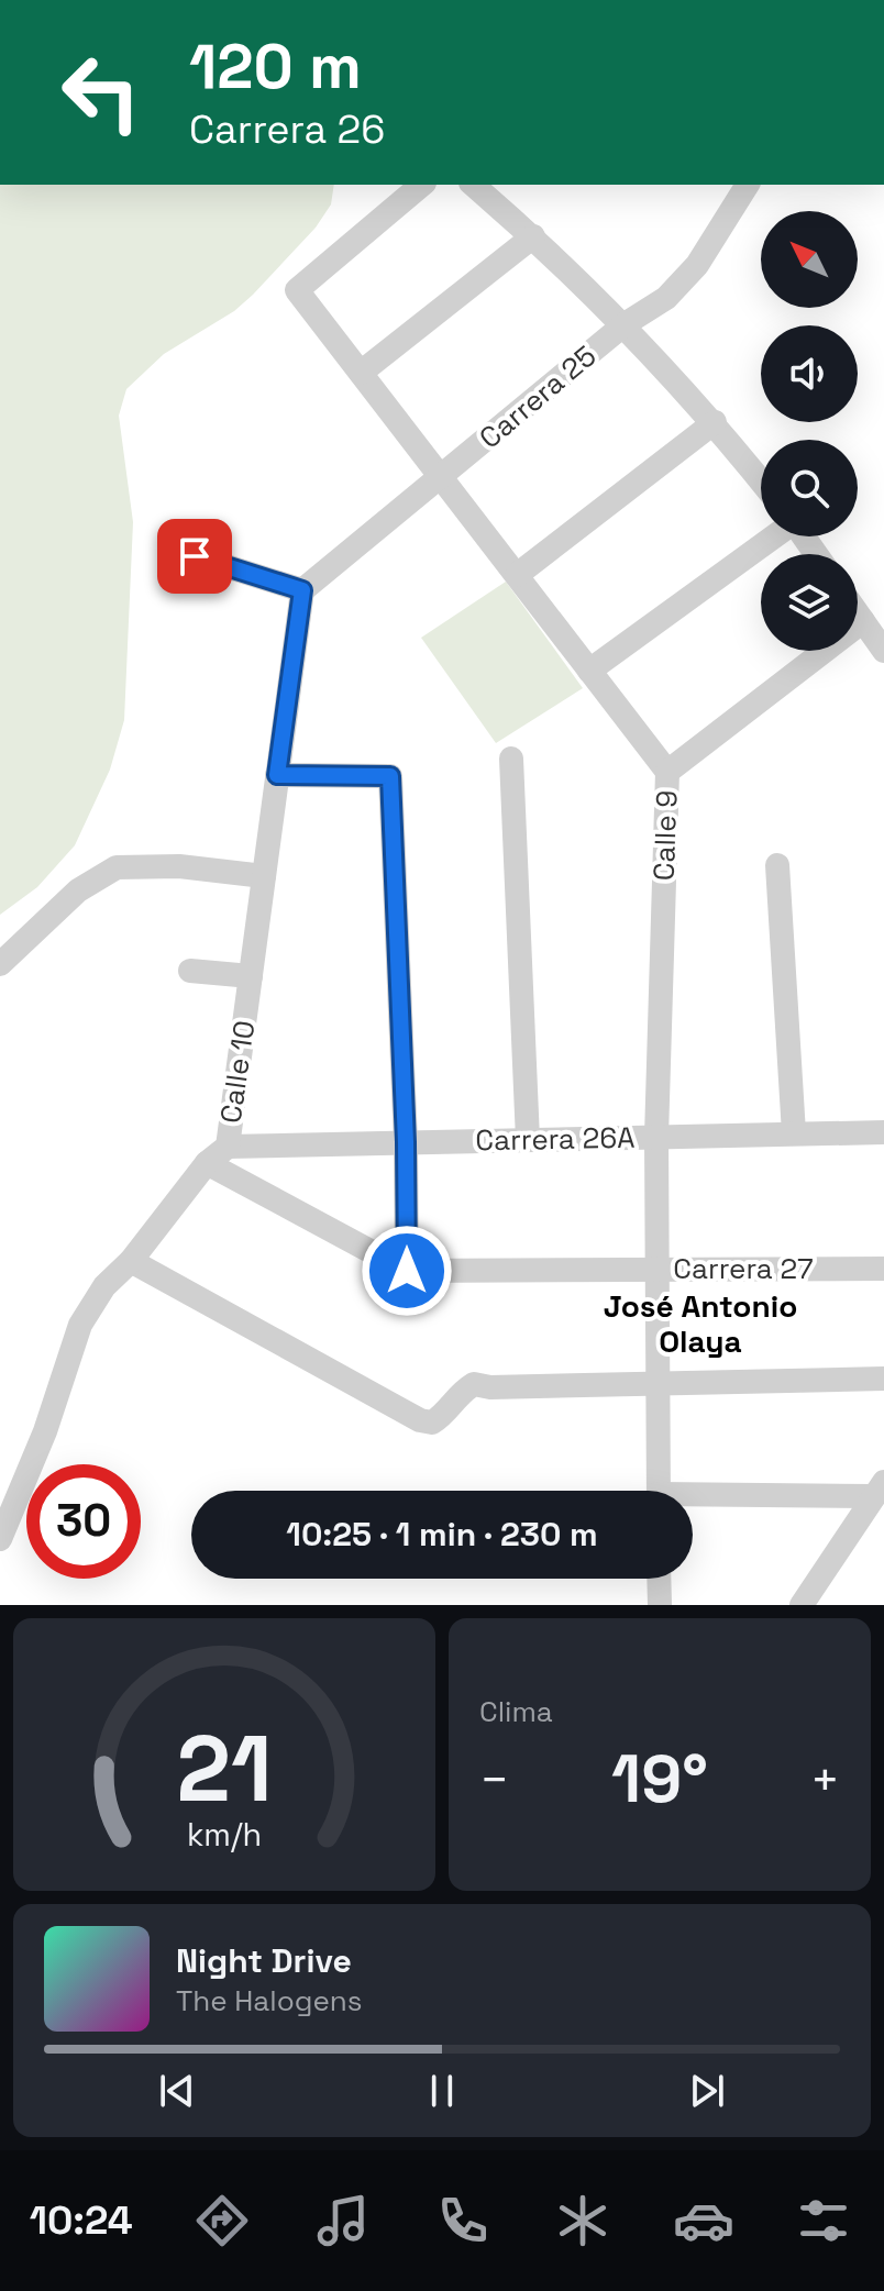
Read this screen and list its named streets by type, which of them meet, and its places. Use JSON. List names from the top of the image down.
{
  "streets": {
    "street": [
      "Carrera 25",
      "Calle 9",
      "Calle 10",
      "Carrera 26A",
      "Carrera 27"
    ]
  },
  "crossings": [
    ["Carrera 25", "Calle 9"],
    ["Carrera 25", "Calle 10"],
    ["Calle 9", "Carrera 26A"],
    ["Calle 9", "Carrera 27"],
    ["Calle 10", "Carrera 26A"],
    ["Calle 10", "Carrera 27"]
  ],
  "districts": ["José Antonio Olaya"],
  "north": "top left",
  "page": {
    "turn": ["120 m", "Carrera 26"],
    "limit": "30",
    "trip": "10:25 · 1 min · 230 m",
    "tile": "Clima",
    "heat": ["−", "19°", "+"],
    "song": ["Night Drive", "The Halogens"],
    "tabs": "10:24",
    "gauge": ["21", "km/h"]
  }
}
